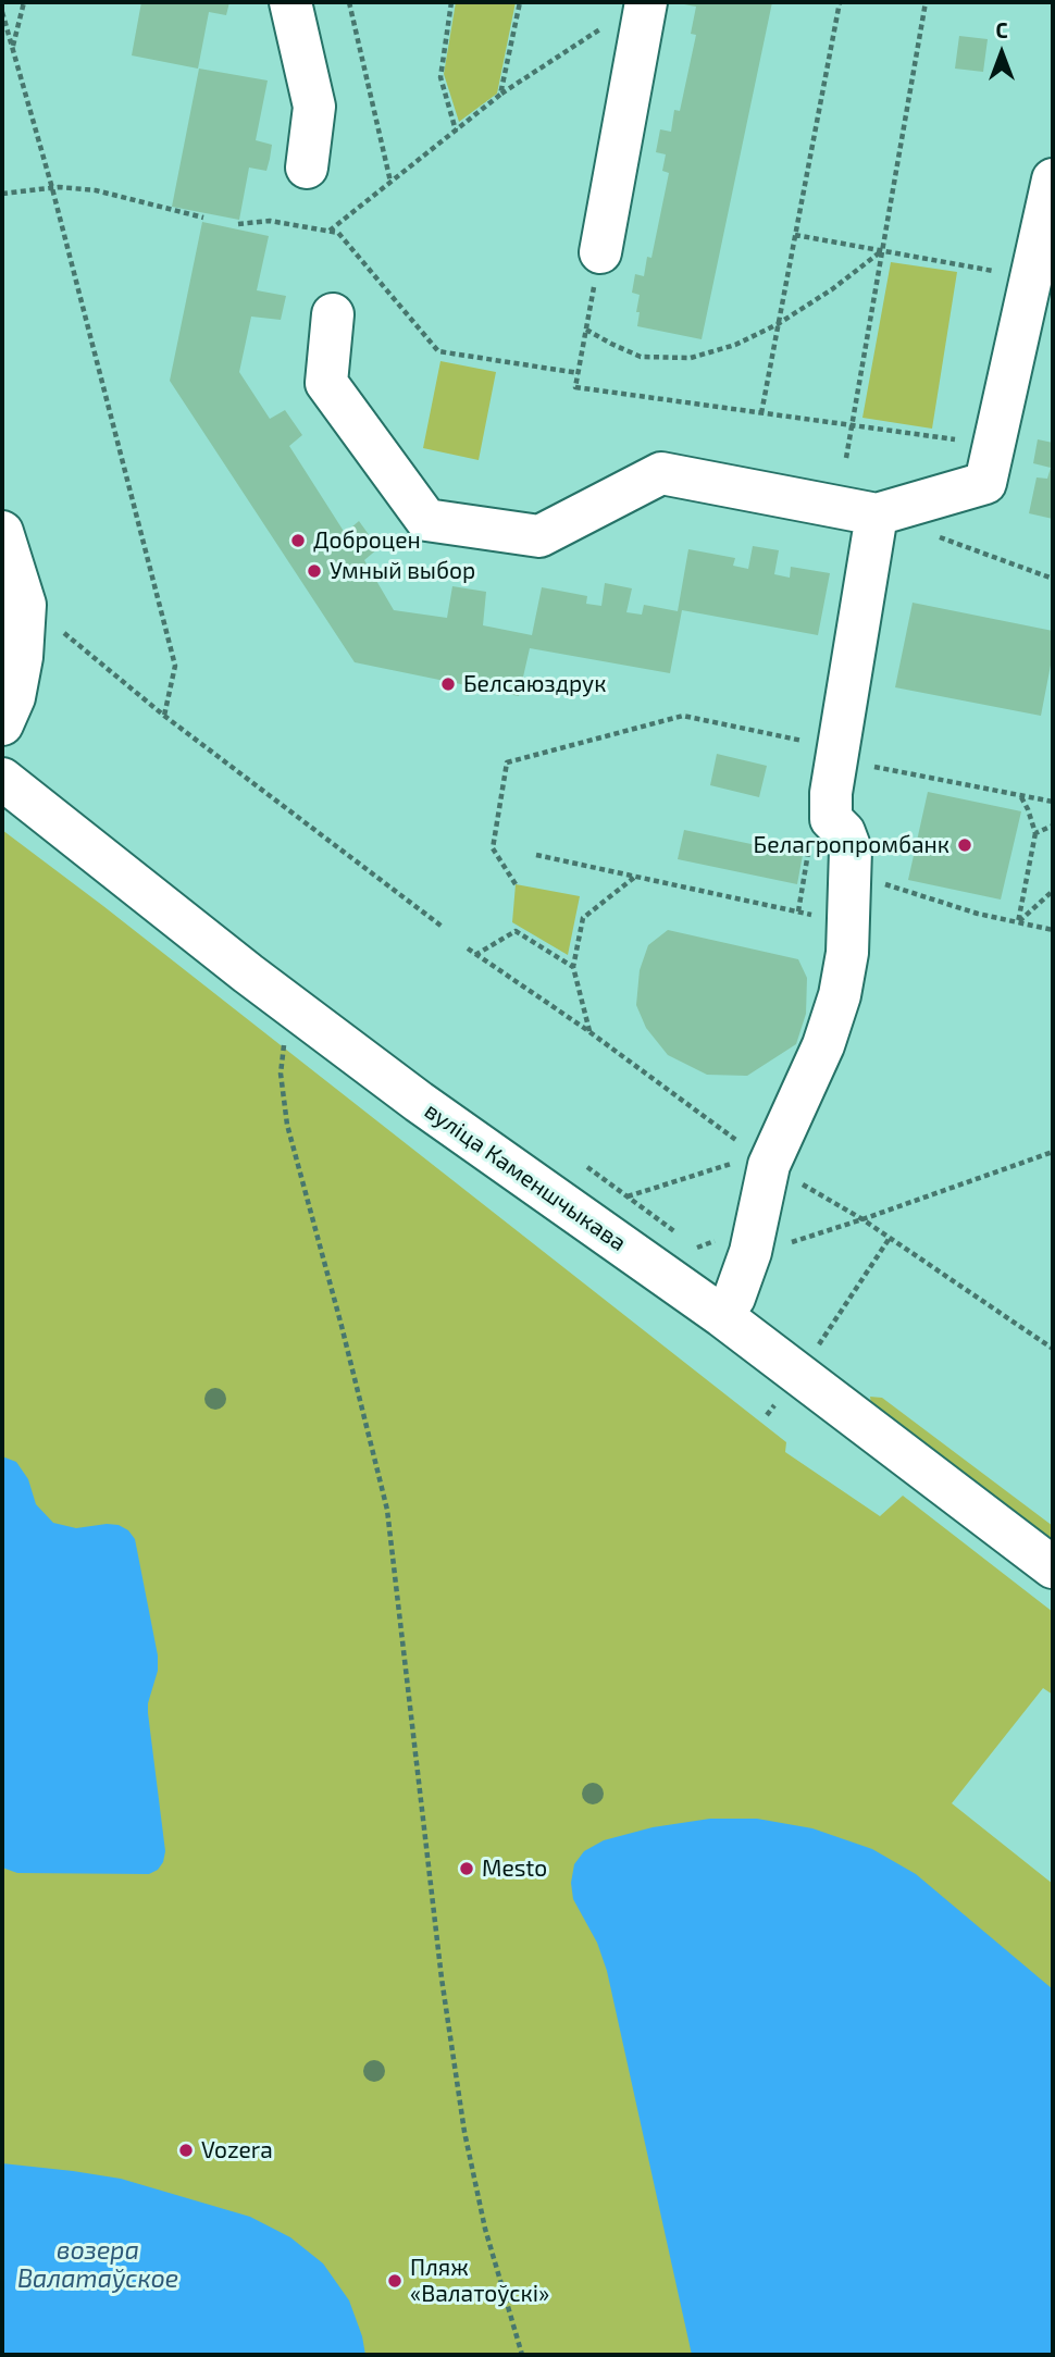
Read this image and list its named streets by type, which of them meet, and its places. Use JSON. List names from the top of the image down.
{
  "streets": {
    "street": ["вуліца Каменшчыкава"]
  },
  "water": ["возера Валатаўское"],
  "places": [
    "Доброцен",
    "Умный выбор",
    "Белсаюздрук",
    "Белагропромбанк",
    "Mesto",
    "Vozera",
    "Пляж «Валатоўскі»"
  ],
  "north": "top"
}
